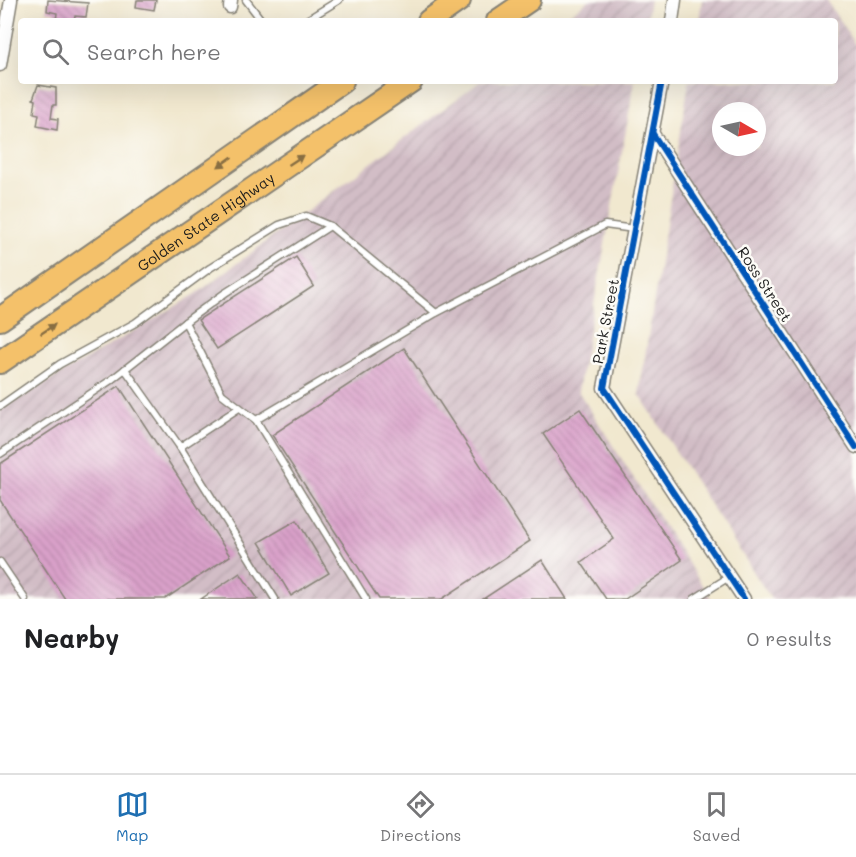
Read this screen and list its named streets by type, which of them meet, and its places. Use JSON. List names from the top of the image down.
{
  "streets": {
    "highway": ["Golden State Highway"],
    "street": ["Ross Street", "Park Street"]
  },
  "crossings": [
    ["Ross Street", "Park Street"]
  ],
  "north": "right",
  "page": {
    "search": "Search here",
    "heading": ["Nearby", "0 results"],
    "nav": ["Map", "Directions", "Saved"]
  }
}
